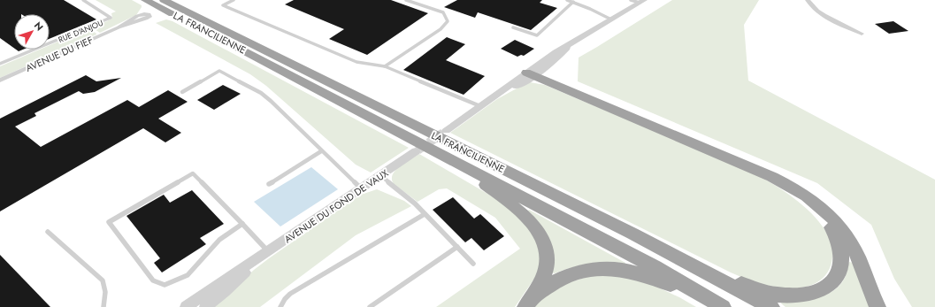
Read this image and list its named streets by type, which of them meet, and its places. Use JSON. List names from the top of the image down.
{
  "streets": {
    "highway": ["LA FRANCILIENNE"],
    "street": ["AVENUE DU FIEF", "AVENUE DU FOND DE VAUX"],
    "lane": ["RUE D'ANJOU"]
  },
  "north": "top right"
}
